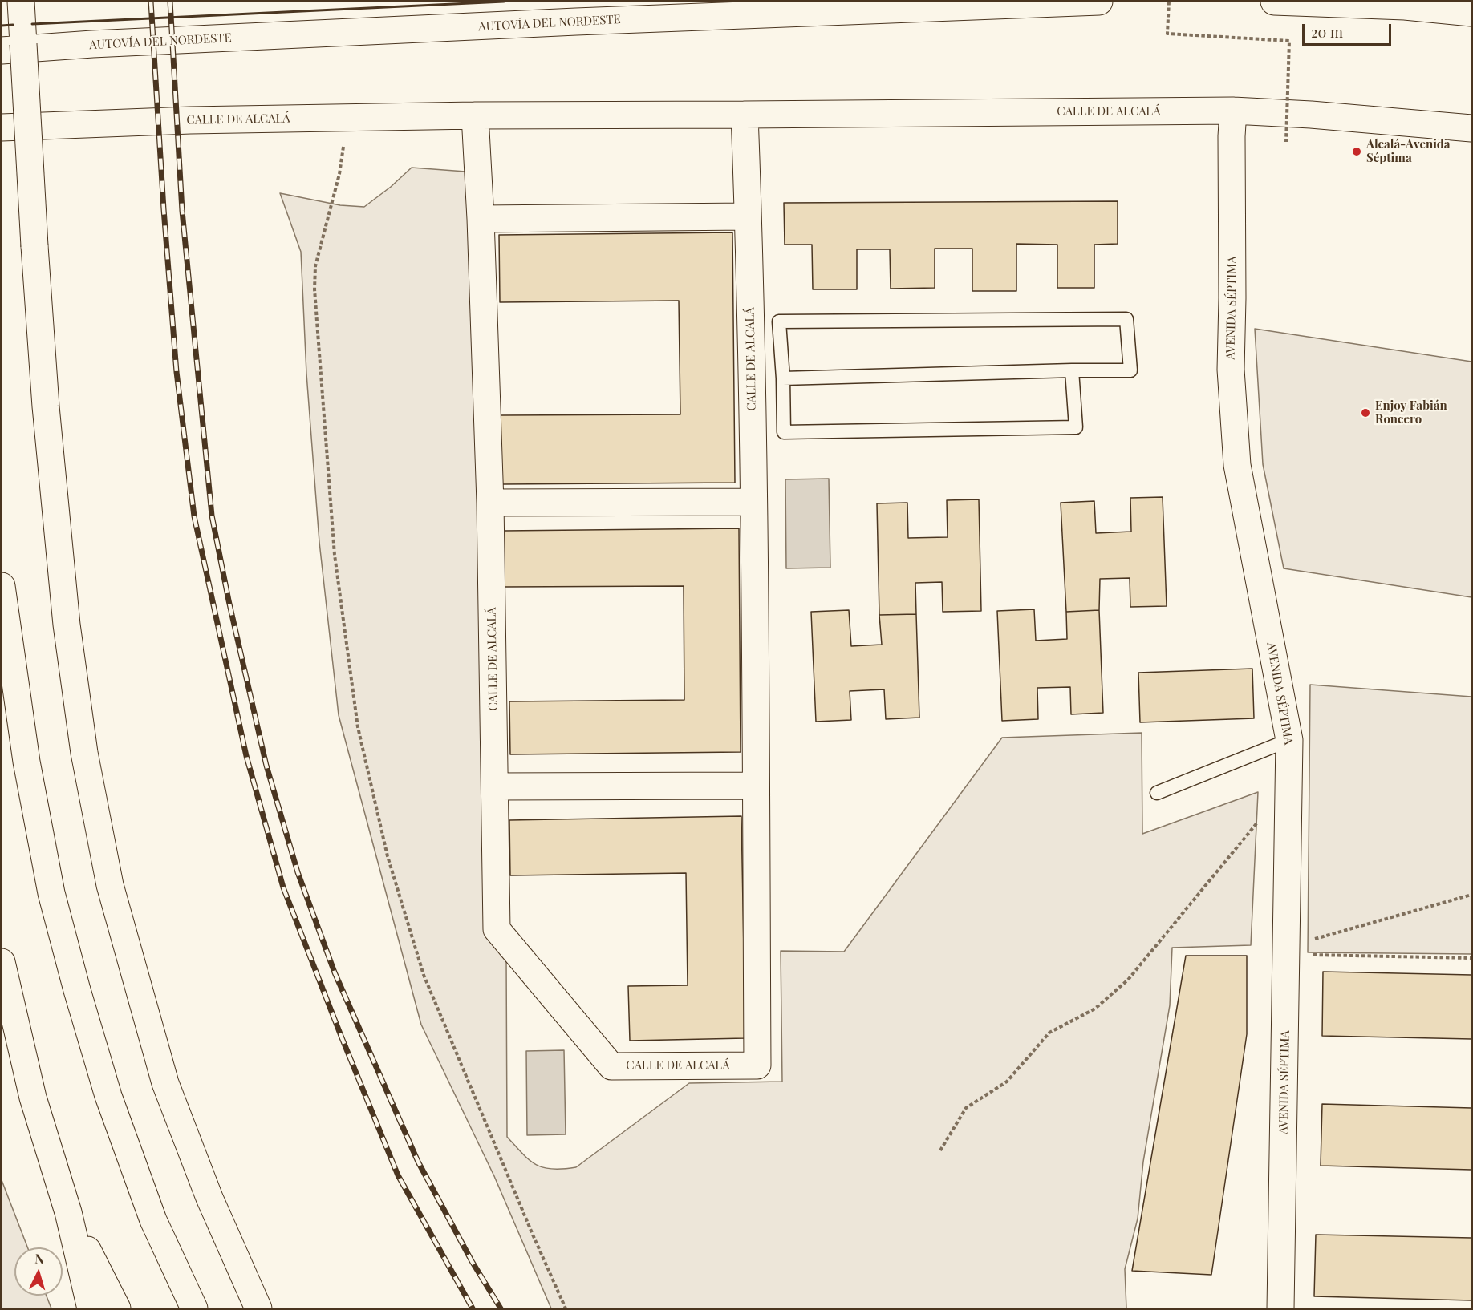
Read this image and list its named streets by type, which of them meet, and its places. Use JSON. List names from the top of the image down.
{
  "streets": {
    "main road": ["AUTOVÍA DEL NORDESTE", "CALLE DE ALCALÁ", "AVENIDA SÉPTIMA"]
  },
  "crossings": [
    ["CALLE DE ALCALÁ", "AVENIDA SÉPTIMA"]
  ],
  "places": ["Alcalá-Avenida Séptima", "Enjoy Fabián Roncero"],
  "scale_bar": "20 m",
  "north": "top"
}
